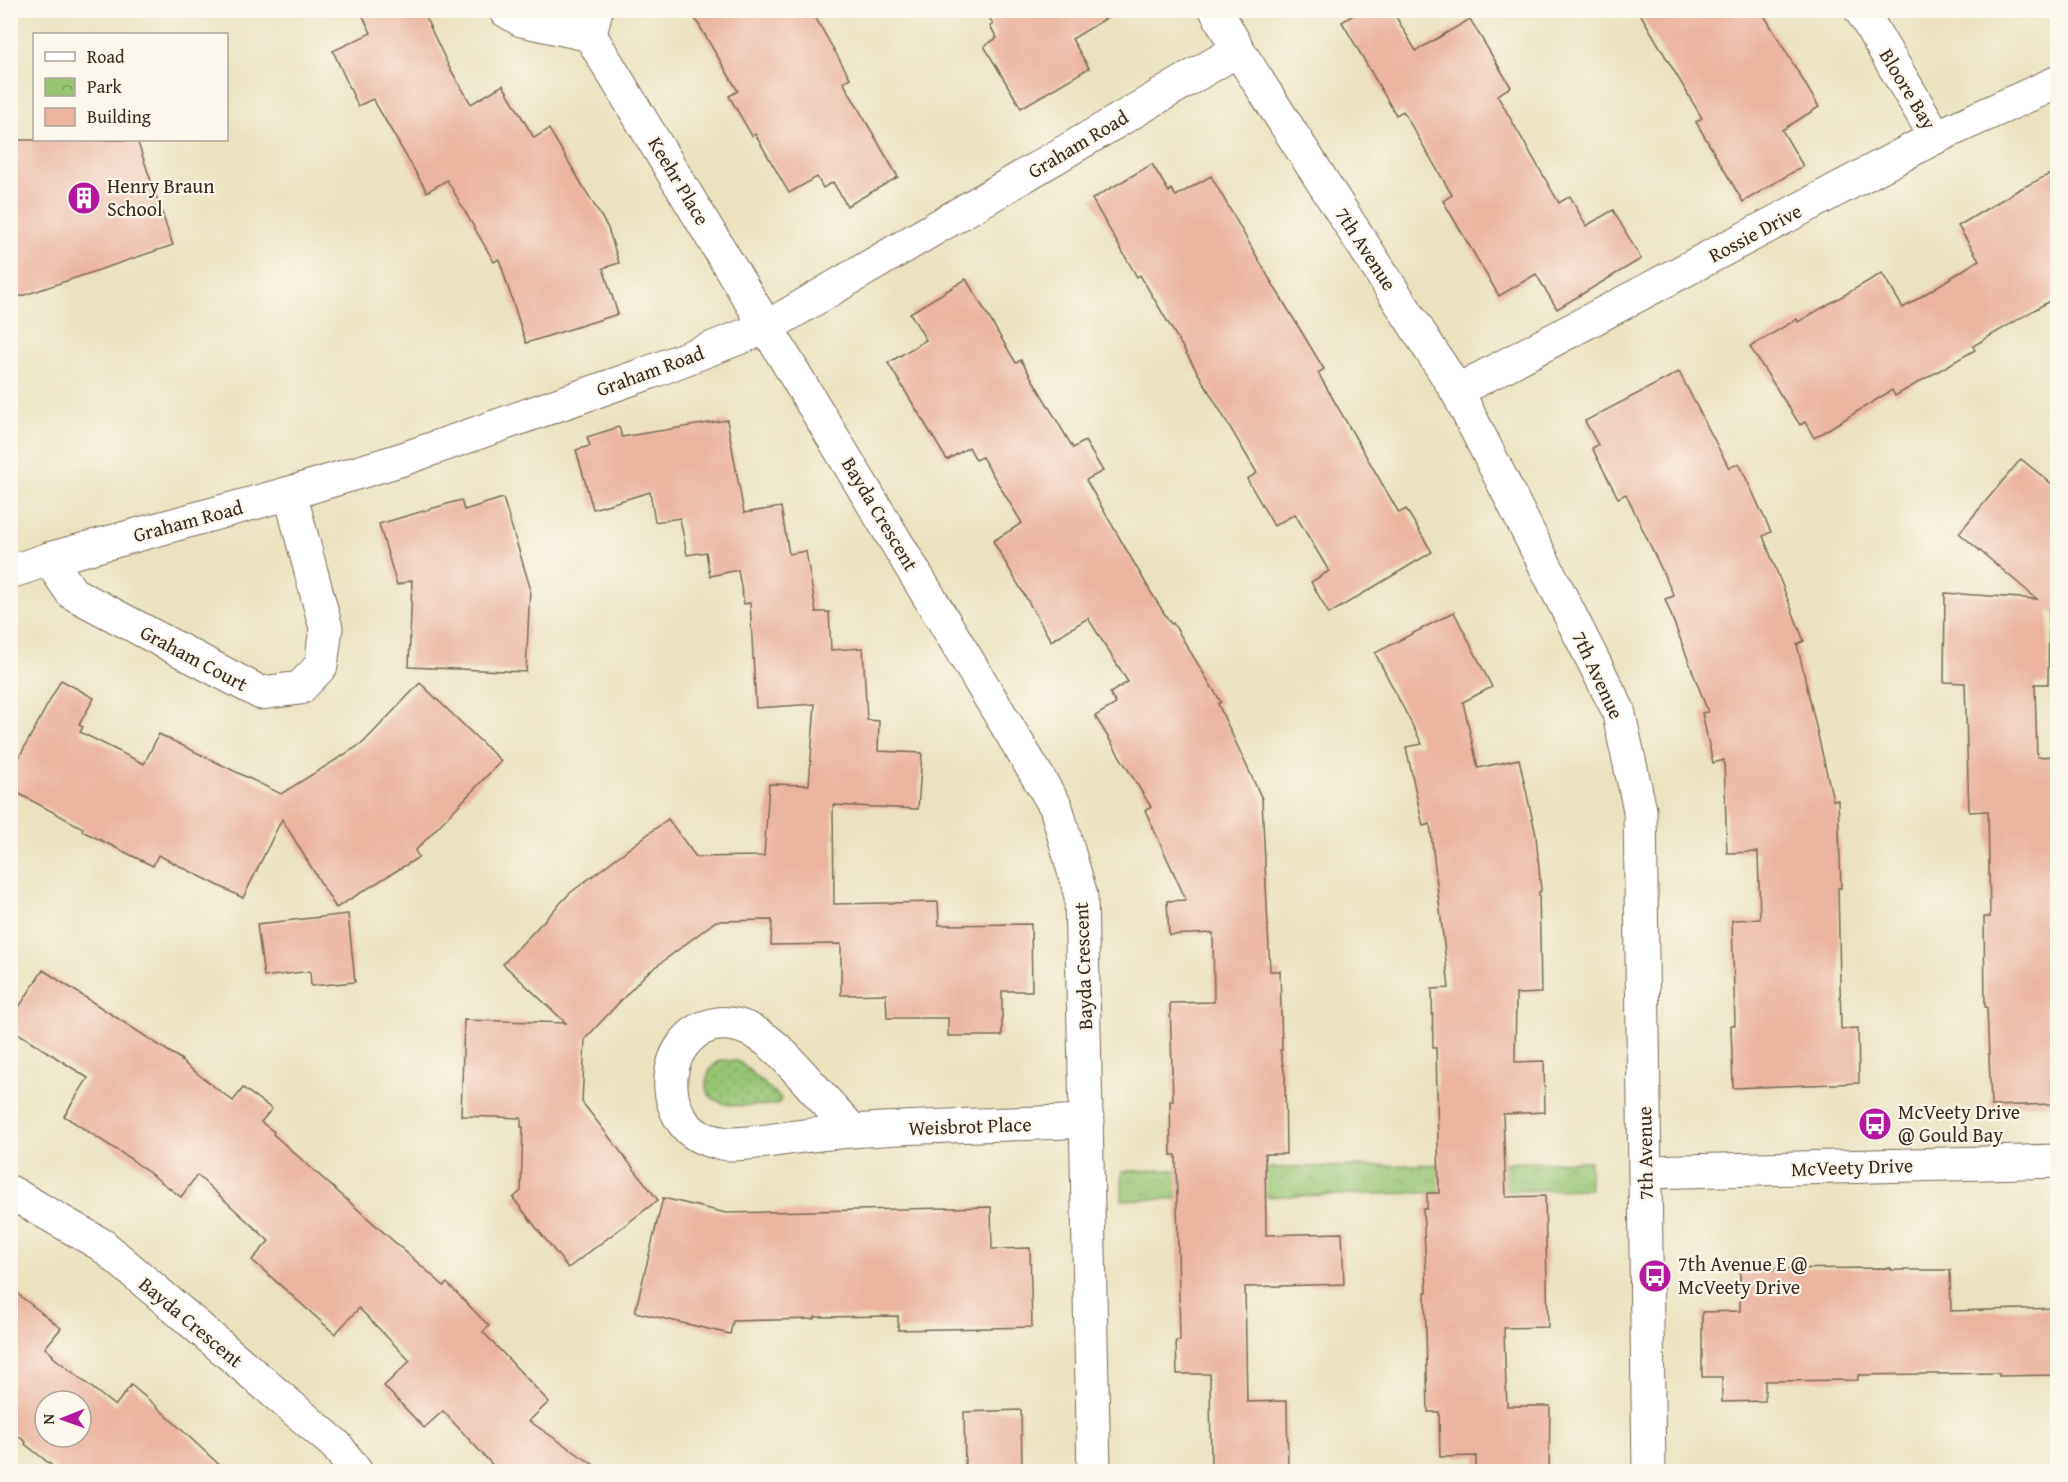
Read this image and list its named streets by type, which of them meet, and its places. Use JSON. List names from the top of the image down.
{
  "streets": {
    "street": [
      "Bloore Bay",
      "Graham Road",
      "Keehr Place",
      "Rossie Drive",
      "7th Avenue",
      "Bayda Crescent",
      "Graham Court",
      "Weisbrot Place",
      "McVeety Drive"
    ]
  },
  "crossings": [
    ["Bloore Bay", "Rossie Drive"],
    ["Graham Road", "Keehr Place"],
    ["Graham Road", "7th Avenue"],
    ["Graham Road", "Bayda Crescent"],
    ["Graham Road", "Graham Court"],
    ["Keehr Place", "Bayda Crescent"],
    ["Rossie Drive", "7th Avenue"],
    ["7th Avenue", "McVeety Drive"],
    ["Bayda Crescent", "Weisbrot Place"]
  ],
  "places": {
    "building": ["Henry Braun School"],
    "bus stop": ["McVeety Drive @ Gould Bay", "7th Avenue E @ McVeety Drive"]
  },
  "legend": ["Road", "Park", "Building"],
  "north": "left"
}
